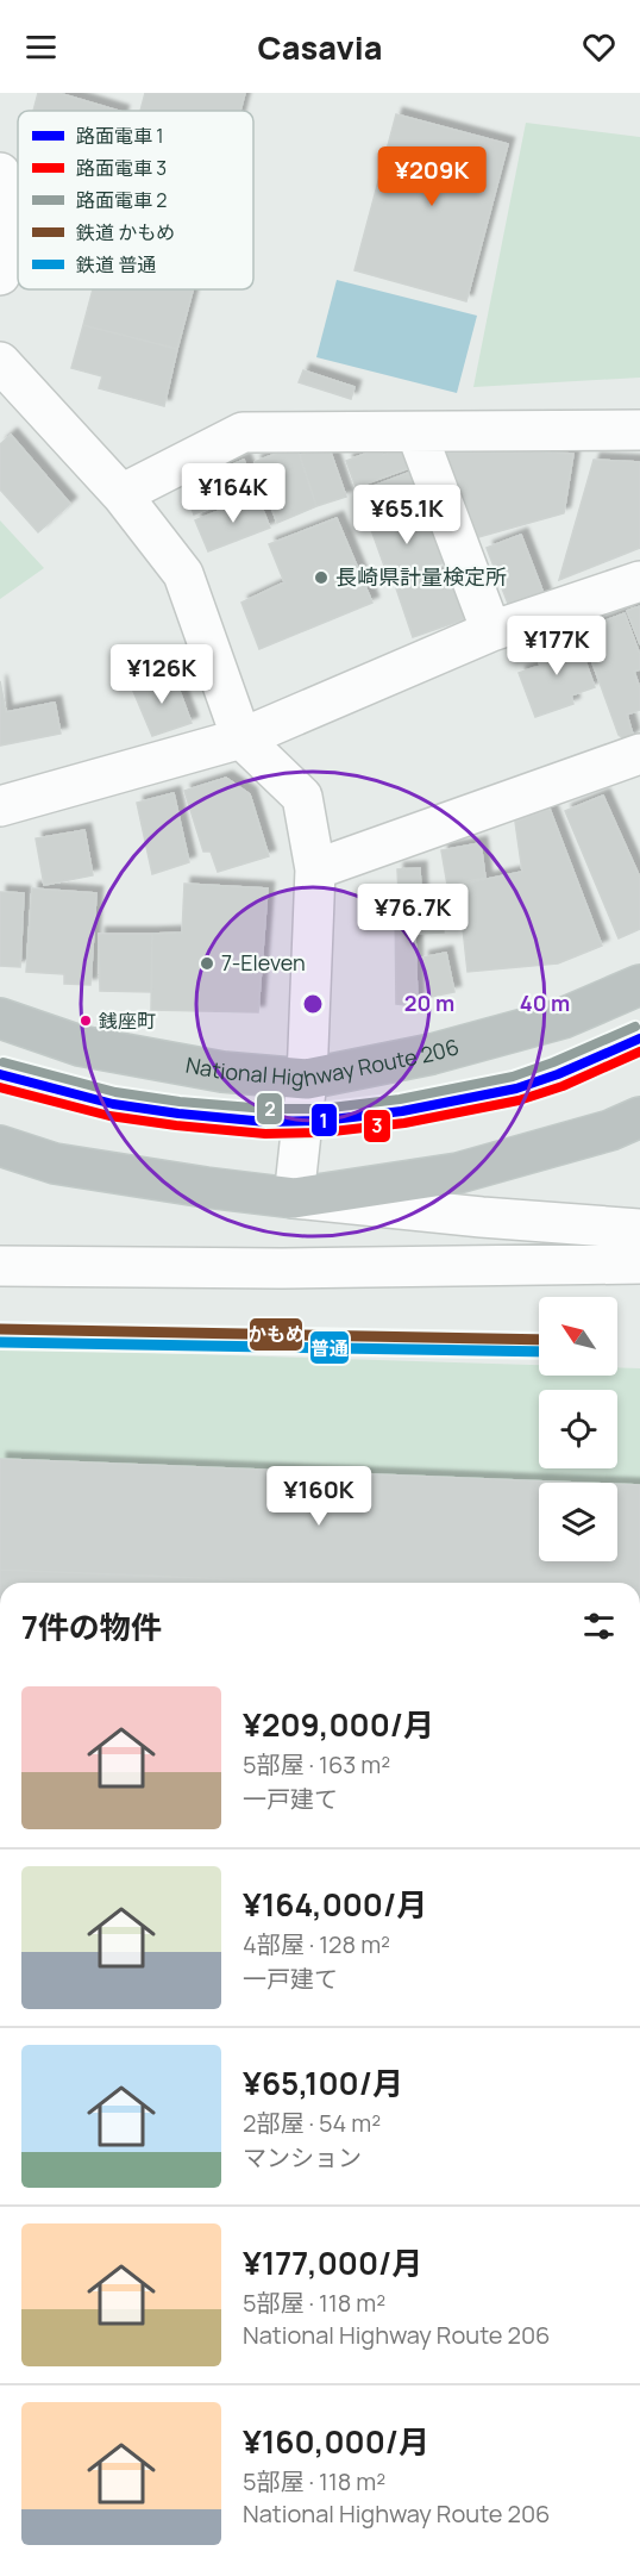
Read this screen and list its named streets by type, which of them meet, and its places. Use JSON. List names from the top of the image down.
{
  "streets": {
    "highway": ["National Highway Route 206"]
  },
  "places": ["長崎県計量検定所", "7-Eleven", "銭座町"],
  "lines": [
    "tram line 2",
    "tram line 1",
    "tram line 3",
    "rail line かもめ",
    "rail line 普通"
  ],
  "legend": [
    "路面電車 1",
    "路面電車 3",
    "路面電車 2",
    "鉄道 かもめ",
    "鉄道 普通"
  ],
  "north": "top left",
  "page": {
    "header": "Casavia",
    "price": [
      "¥209K",
      "¥164K",
      "¥65.1K",
      "¥177K",
      "¥126K",
      "¥76.7K",
      "¥160K"
    ],
    "heading": "7件の物件",
    "list": [
      {
        "name": "¥209,000/月",
        "note": "5部屋 · 163 m² · 一戸建て"
      },
      {
        "name": "¥164,000/月",
        "note": "4部屋 · 128 m² · 一戸建て"
      },
      {
        "name": "¥65,100/月",
        "note": "2部屋 · 54 m² · マンション"
      },
      {
        "name": "¥177,000/月",
        "note": "5部屋 · 118 m² · National Highway Route 206"
      },
      {
        "name": "¥160,000/月",
        "note": "5部屋 · 118 m² · National Highway Route 206"
      }
    ]
  },
  "rings": ["20 m", "40 m"]
}
